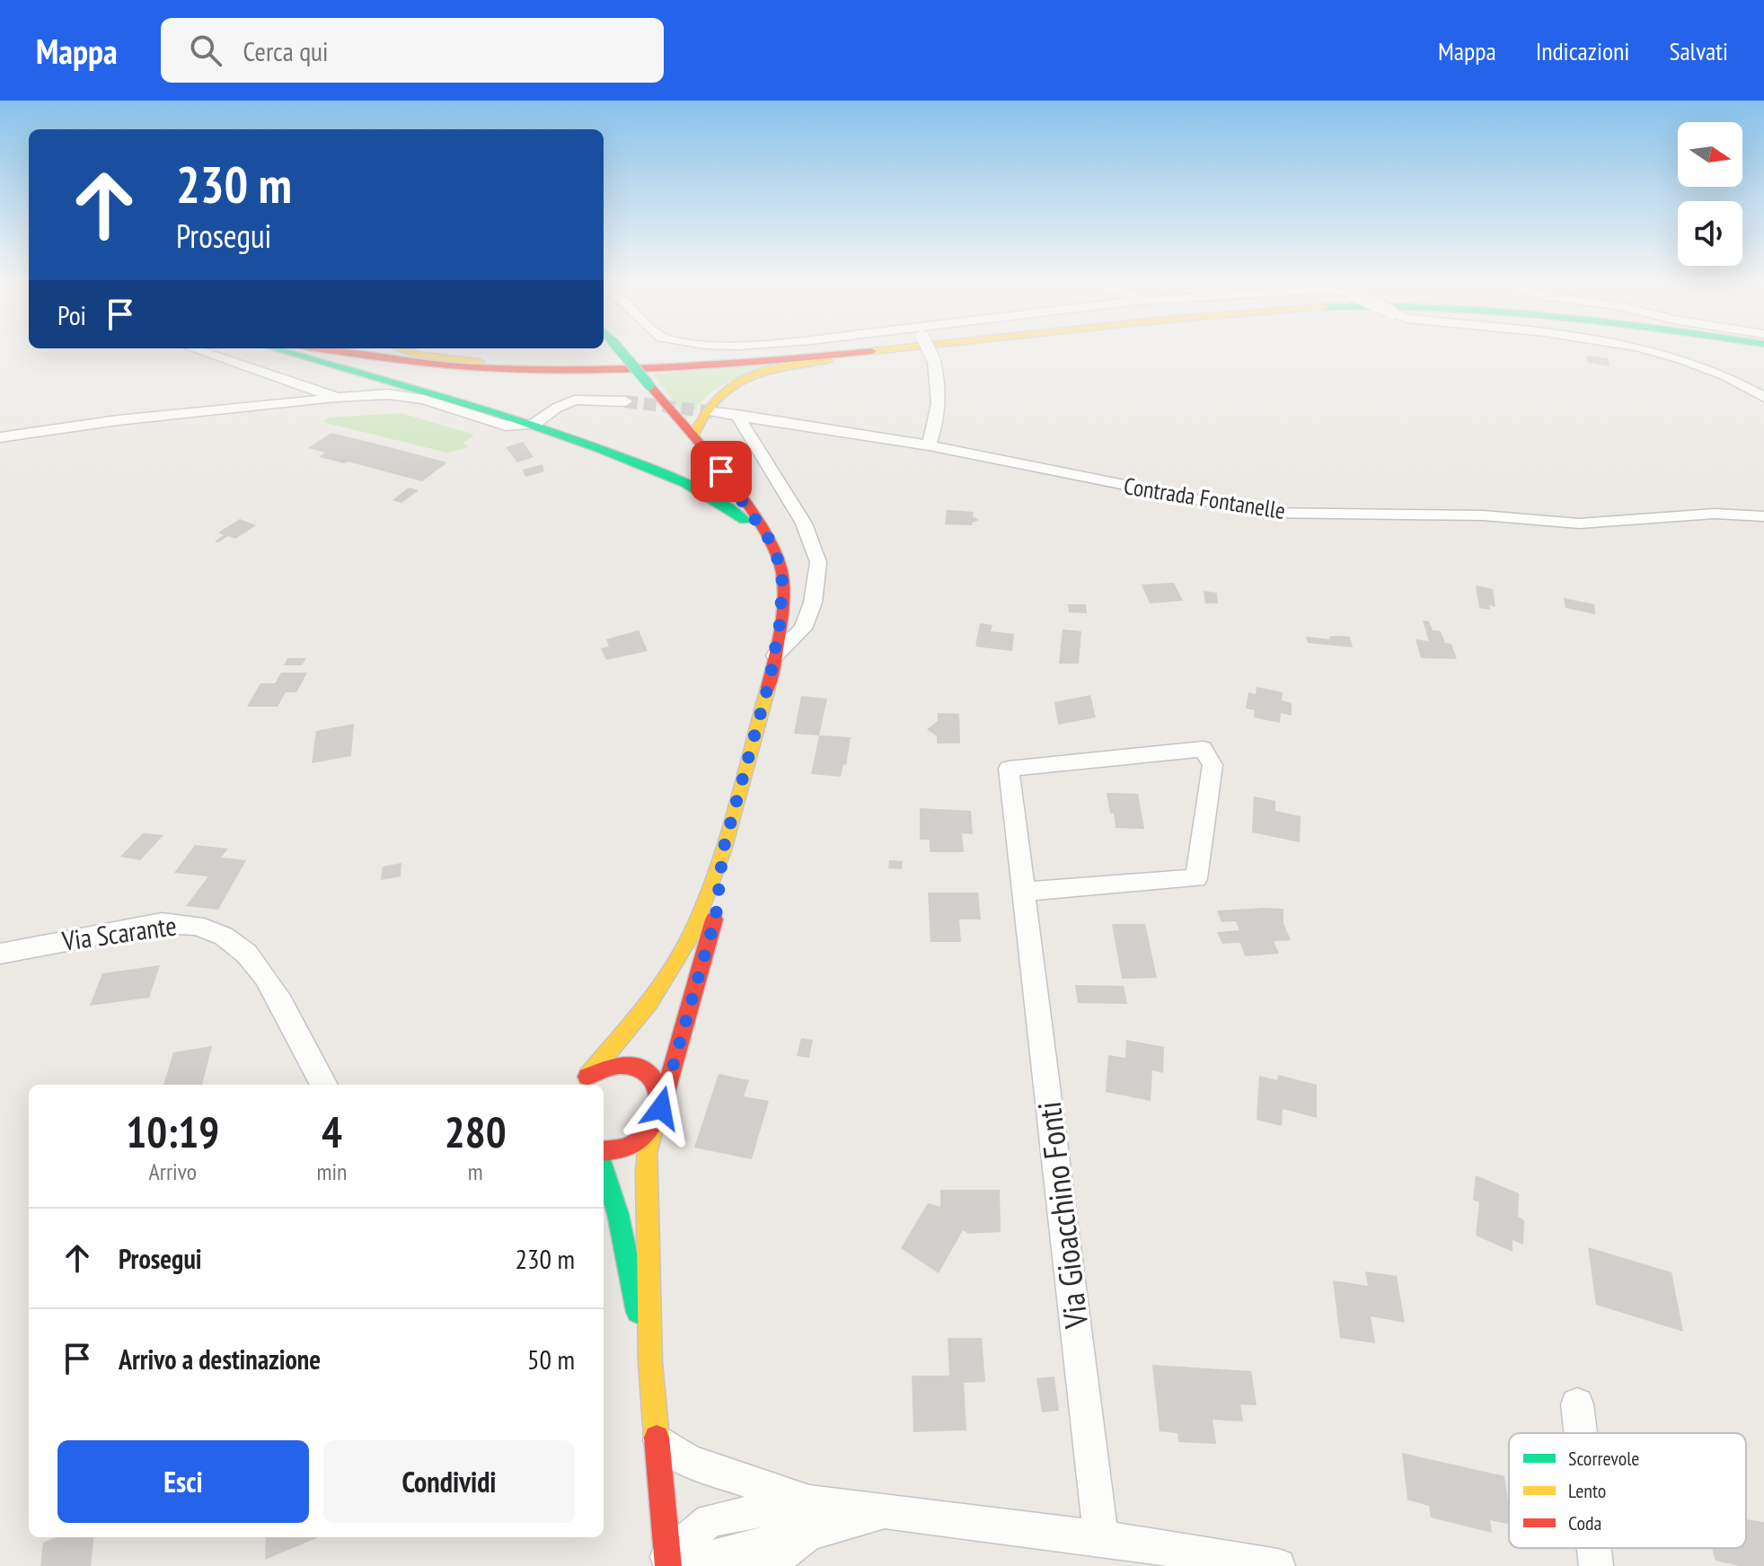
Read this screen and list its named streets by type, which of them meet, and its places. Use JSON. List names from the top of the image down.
{
  "streets": {
    "street": ["Contrada Fontanelle", "Via Scarante", "Via Gioacchino Fonti"]
  },
  "legend": ["Scorrevole", "Lento", "Coda"],
  "north": "right",
  "page": {
    "header": "Mappa",
    "search": "Cerca qui",
    "nav": ["Mappa", "Indicazioni", "Salvati"],
    "turn": ["230 m", "Prosegui"],
    "then": "Poi",
    "eta": [
      "10:19",
      "Arrivo",
      "4",
      "min",
      "280",
      "m"
    ],
    "list": [
      {
        "name": "Prosegui",
        "value": "230 m"
      },
      {
        "name": "Arrivo a destinazione",
        "value": "50 m"
      }
    ],
    "buttons": ["Esci", "Condividi"]
  }
}
